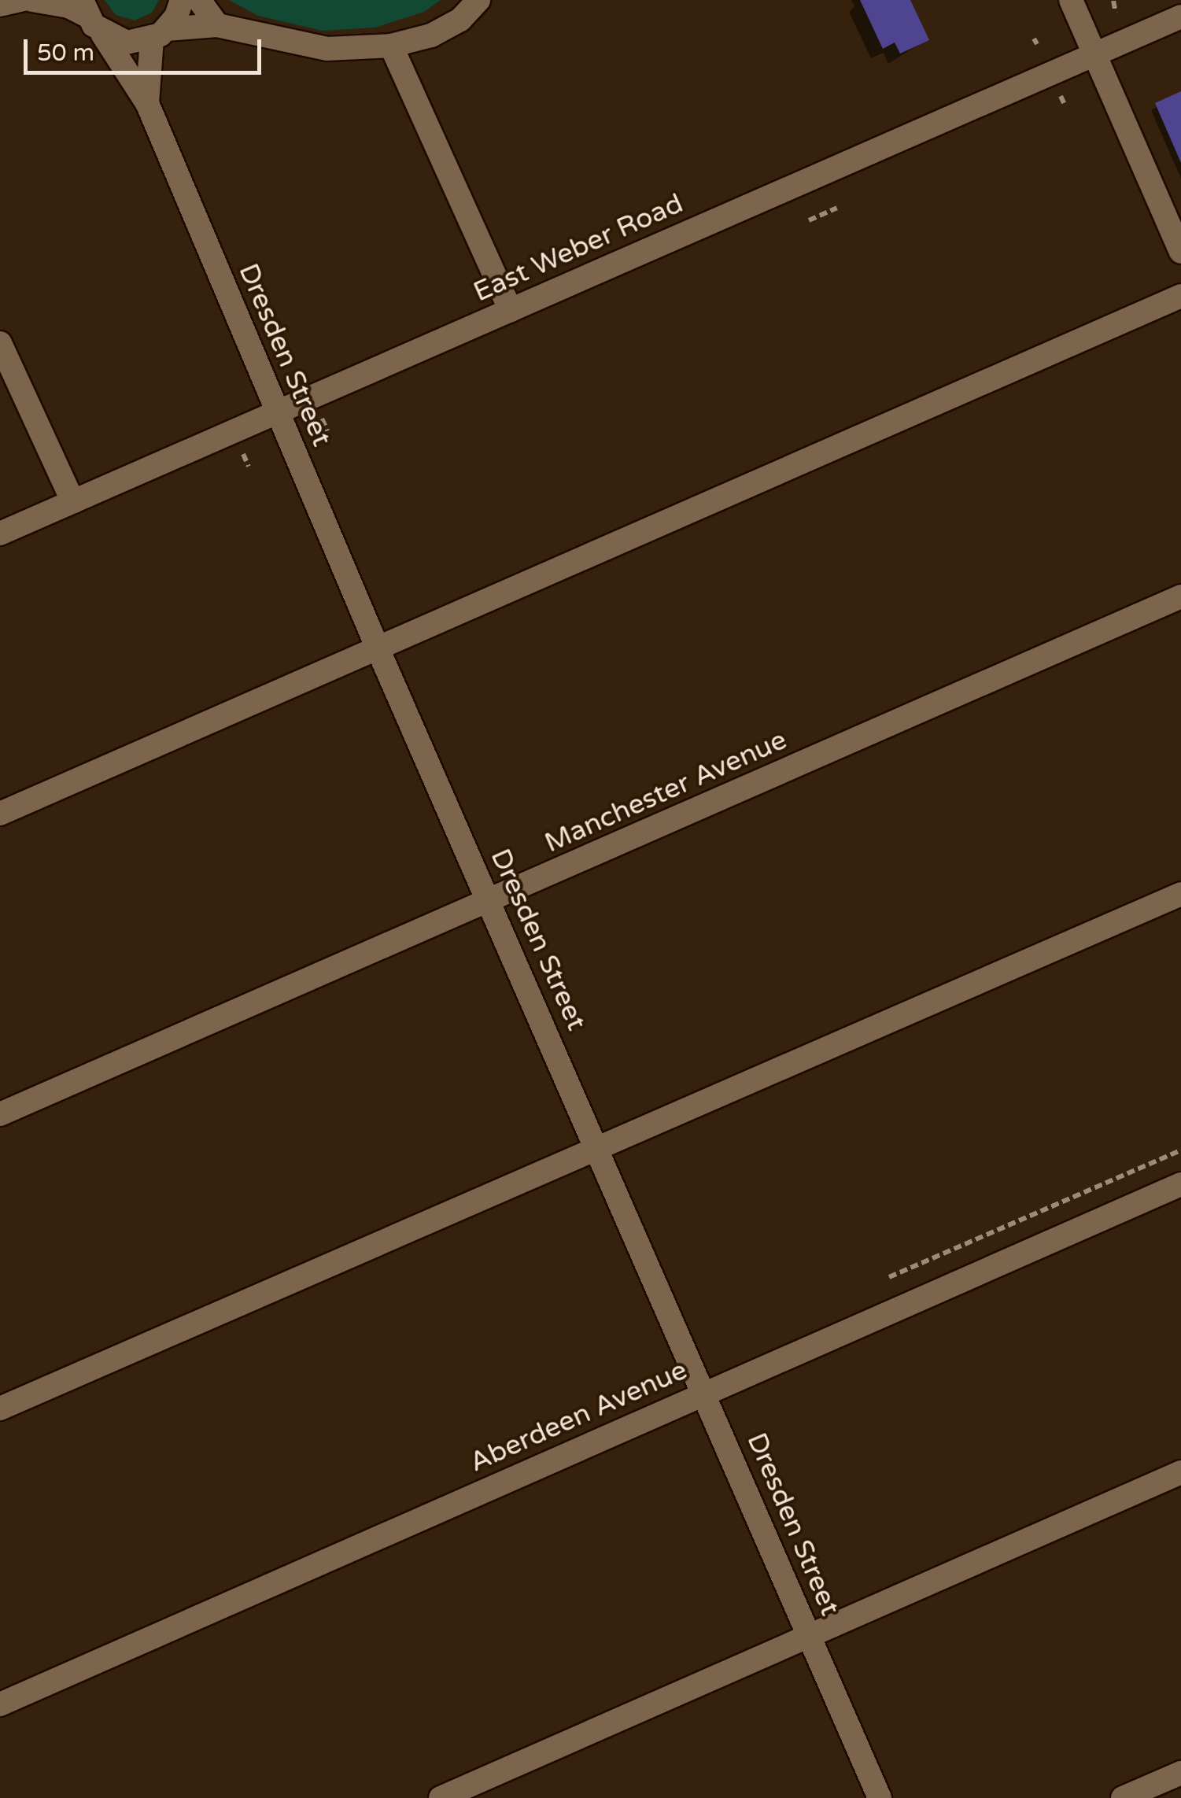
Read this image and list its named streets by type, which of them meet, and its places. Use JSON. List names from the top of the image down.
{
  "streets": {
    "street": [
      "East Weber Road",
      "Dresden Street",
      "Manchester Avenue",
      "Aberdeen Avenue"
    ]
  },
  "crossings": [
    ["East Weber Road", "Dresden Street"],
    ["Dresden Street", "Manchester Avenue"],
    ["Dresden Street", "Aberdeen Avenue"]
  ],
  "scale_bar": "50 m"
}
